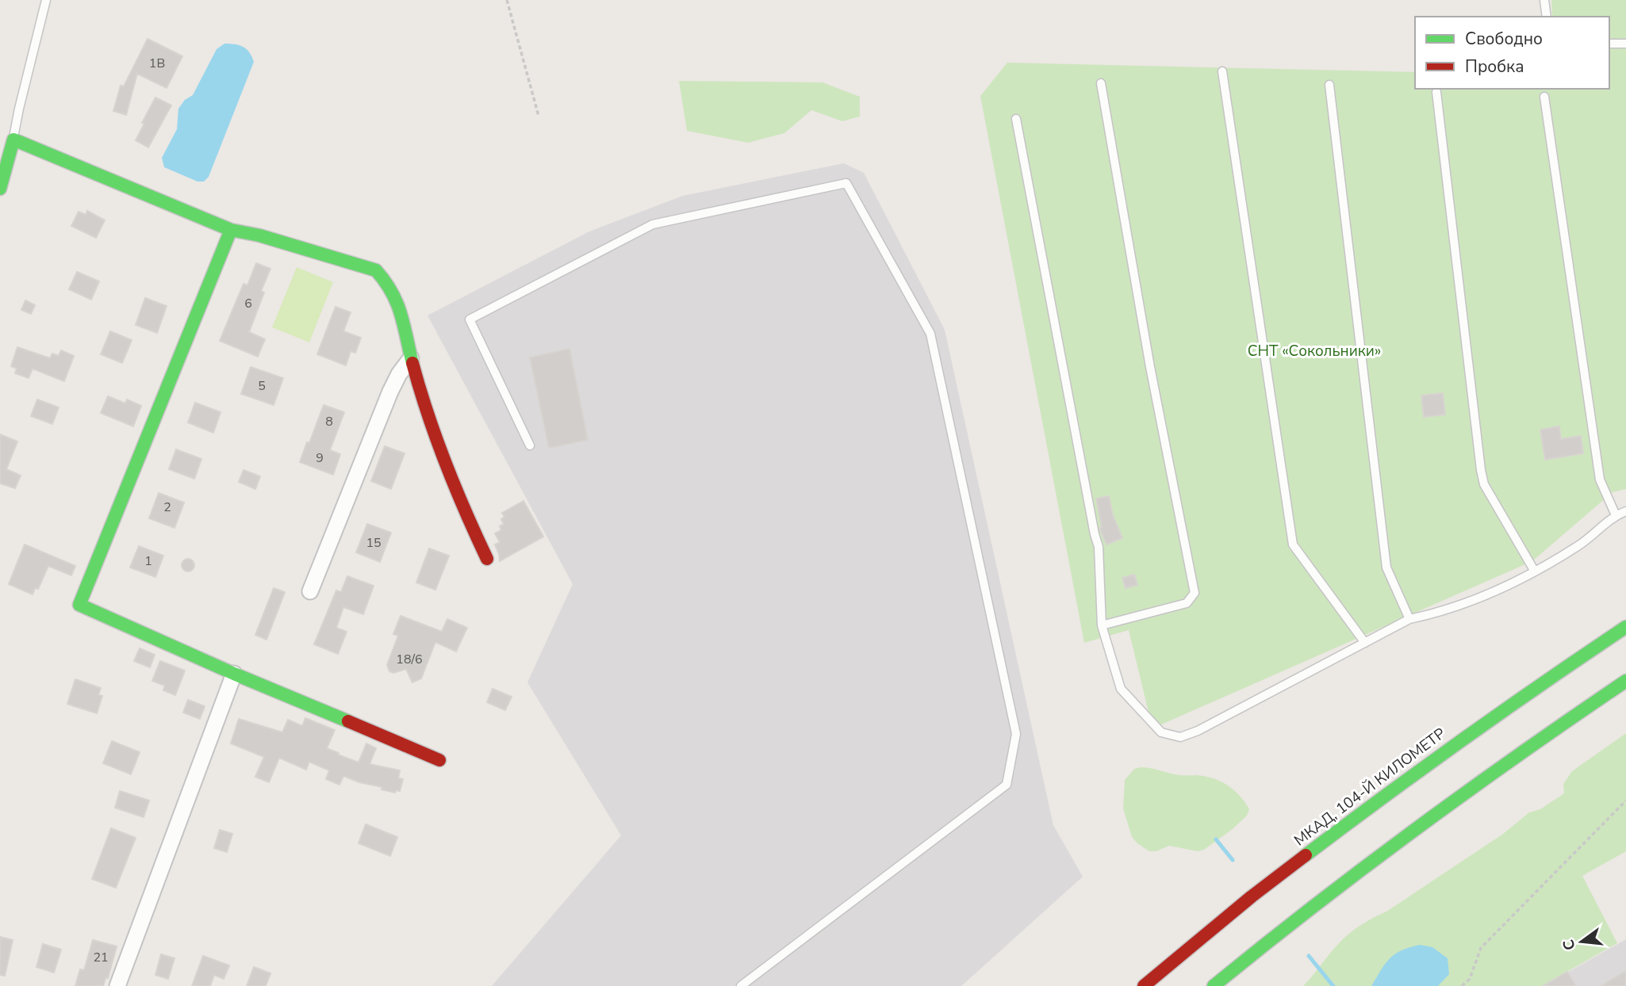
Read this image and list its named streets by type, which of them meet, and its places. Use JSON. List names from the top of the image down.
{
  "streets": {
    "main road": ["МКАД, 104-Й КИЛОМЕТР"]
  },
  "parks": ["СНТ «Сокольники»"],
  "house_numbers": [
    "1В",
    "6",
    "5",
    "8",
    "9",
    "2",
    "15",
    "1",
    "18/6",
    "21"
  ],
  "legend": ["Свободно", "Пробка"],
  "north": "left"
}
